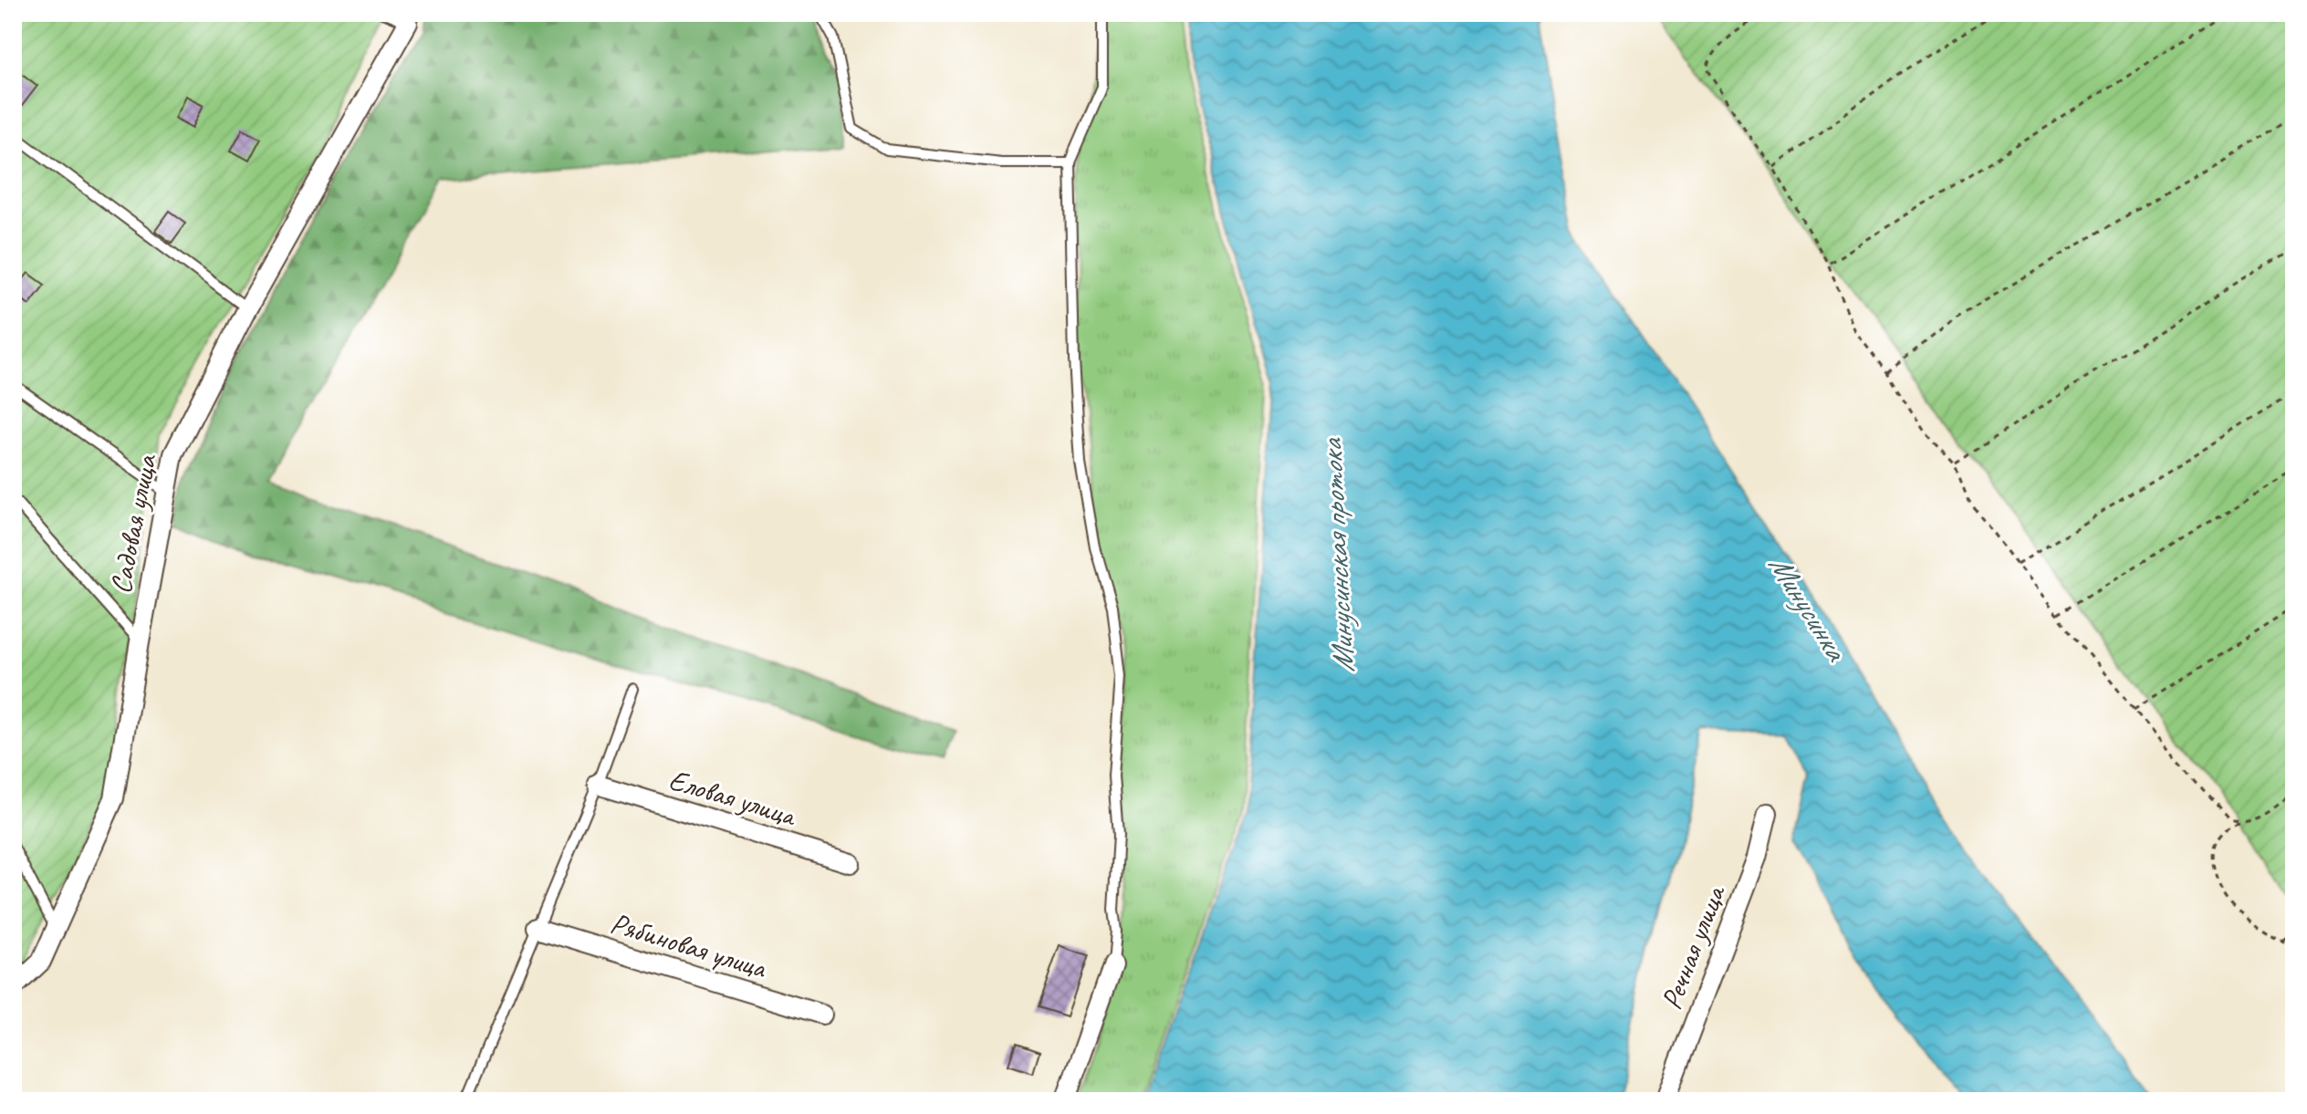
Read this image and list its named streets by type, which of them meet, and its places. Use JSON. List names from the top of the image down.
{
  "streets": {
    "street": [
      "Садовая улица",
      "Еловая улица",
      "Рябиновая улица",
      "Речная улица"
    ]
  },
  "water": ["Минусинская протока", "Минусинка"]
}
